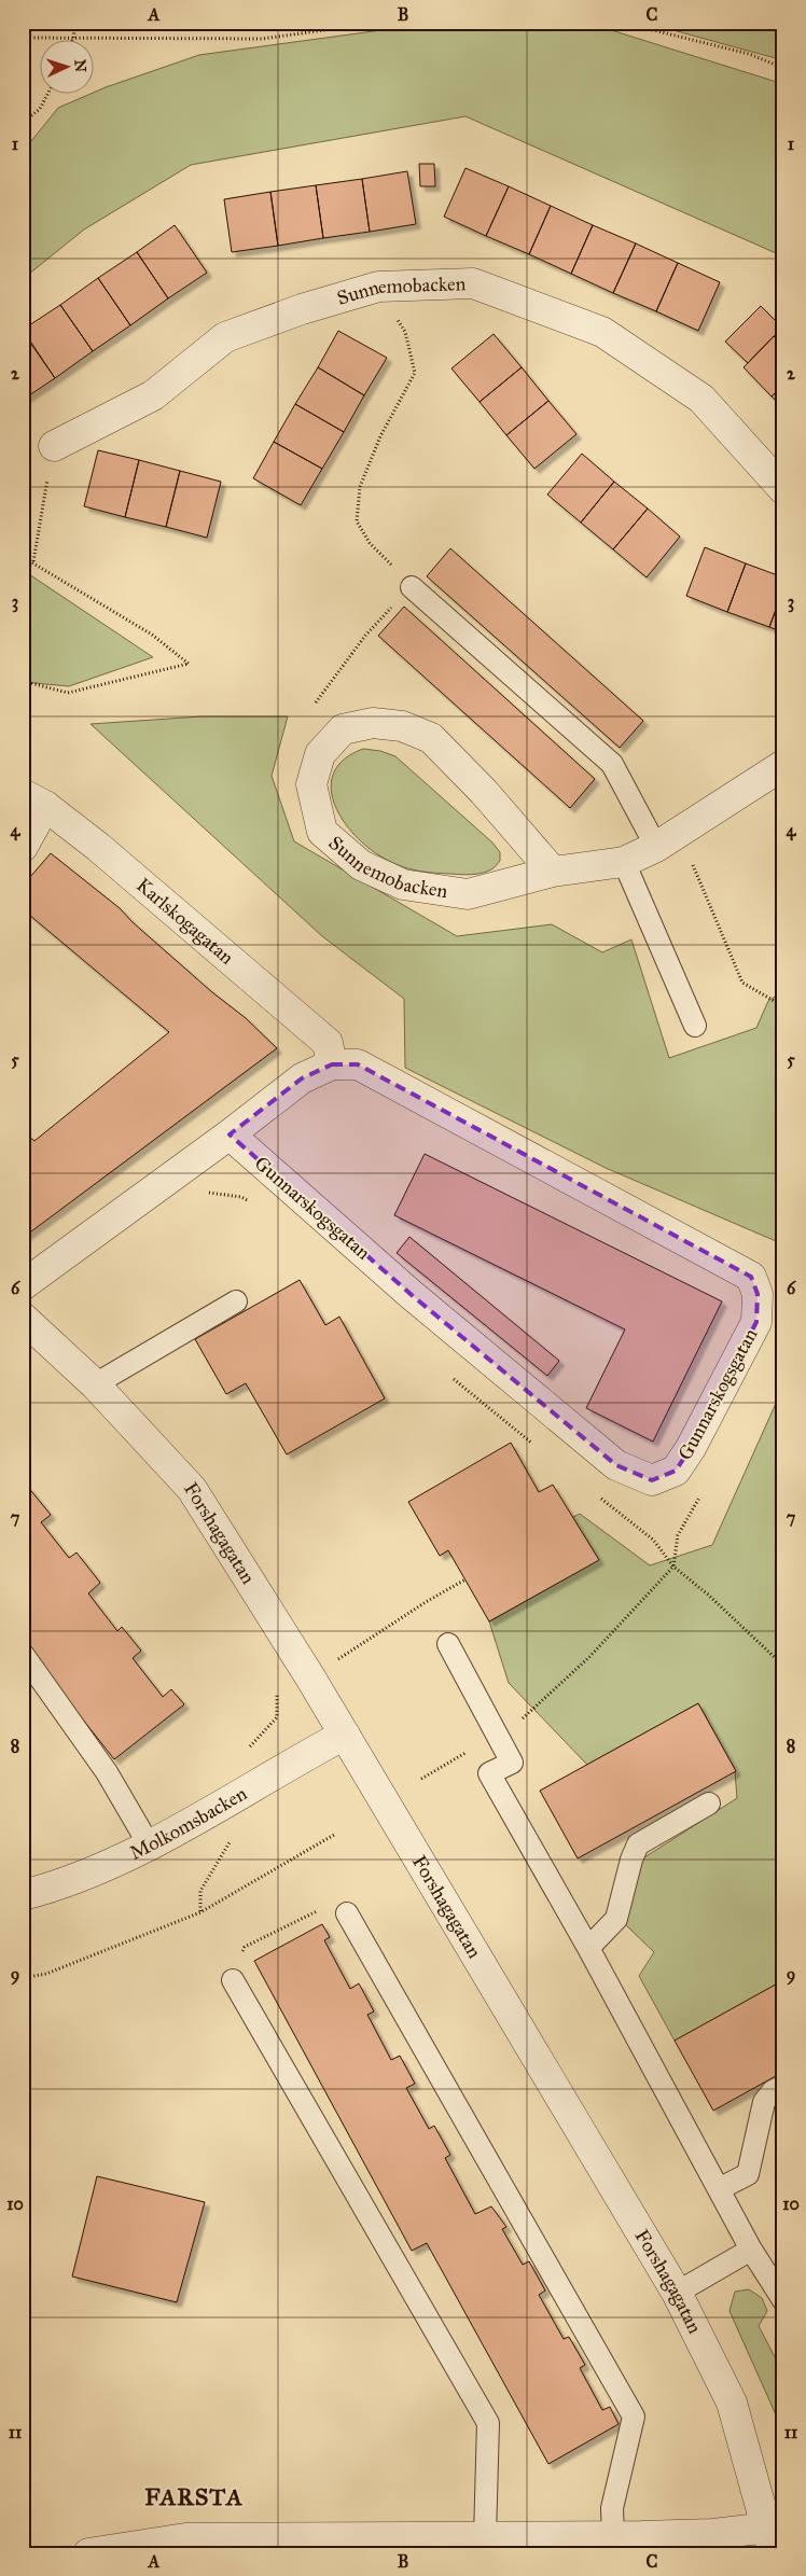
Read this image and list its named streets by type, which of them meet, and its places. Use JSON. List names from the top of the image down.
{
  "streets": {
    "street": [
      "Sunnemobacken",
      "Karlskogagatan",
      "Gunnarskogsgatan",
      "Forshagagatan",
      "Molkomsbacken"
    ]
  },
  "crossings": [
    ["Karlskogagatan", "Gunnarskogsgatan"],
    ["Forshagagatan", "Molkomsbacken"]
  ],
  "districts": ["FARSTA"],
  "north": "right",
  "grid": {
    "columns": ["A", "B", "C"],
    "rows": [
      "1",
      "2",
      "3",
      "4",
      "5",
      "6",
      "7",
      "8",
      "9",
      "10",
      "11"
    ]
  }
}
